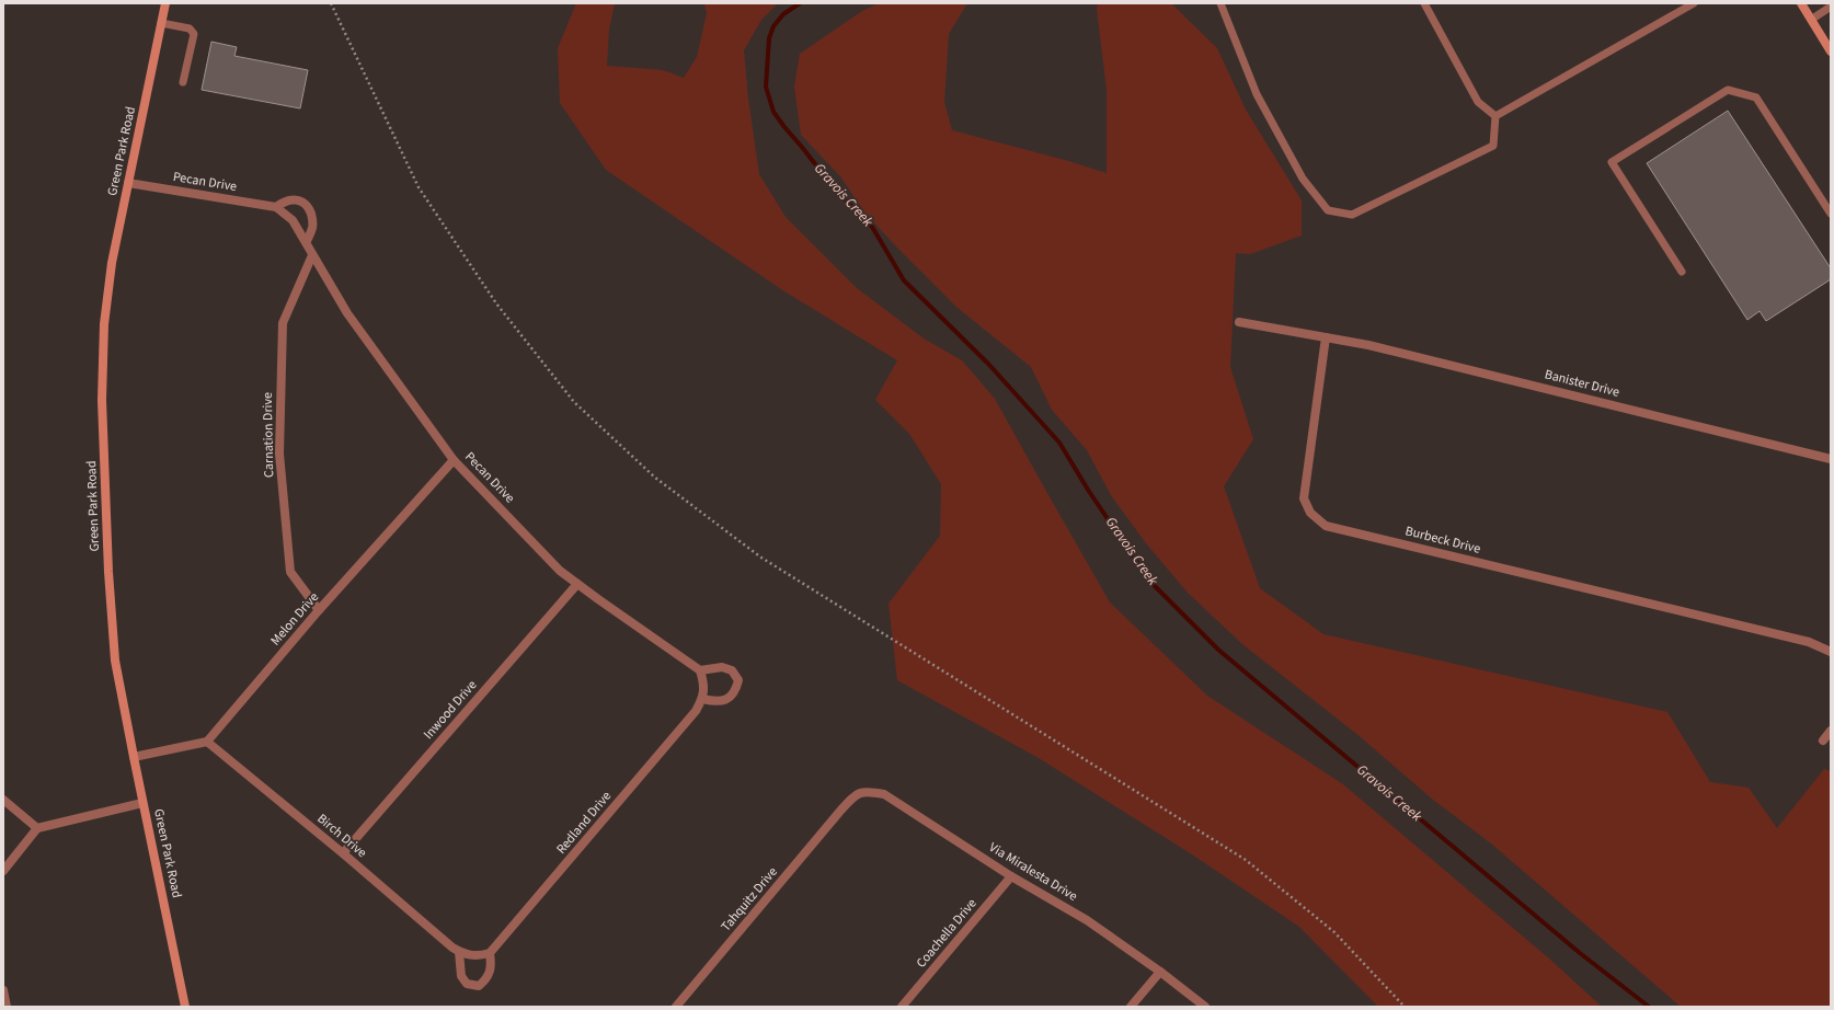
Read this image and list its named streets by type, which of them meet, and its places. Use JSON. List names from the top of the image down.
{
  "streets": {
    "street": [
      "Green Park Road",
      "Pecan Drive",
      "Banister Drive",
      "Carnation Drive",
      "Burbeck Drive",
      "Melon Drive",
      "Inwood Drive",
      "Redland Drive",
      "Birch Drive",
      "Via Miralesta Drive",
      "Tahquitz Drive",
      "Coachella Drive"
    ]
  },
  "crossings": [
    ["Green Park Road", "Pecan Drive"],
    ["Pecan Drive", "Carnation Drive"],
    ["Pecan Drive", "Melon Drive"],
    ["Pecan Drive", "Inwood Drive"],
    ["Pecan Drive", "Redland Drive"],
    ["Banister Drive", "Burbeck Drive"],
    ["Carnation Drive", "Melon Drive"],
    ["Melon Drive", "Birch Drive"],
    ["Inwood Drive", "Birch Drive"],
    ["Redland Drive", "Birch Drive"],
    ["Via Miralesta Drive", "Tahquitz Drive"],
    ["Via Miralesta Drive", "Coachella Drive"]
  ],
  "water": ["Gravois Creek"]
}
